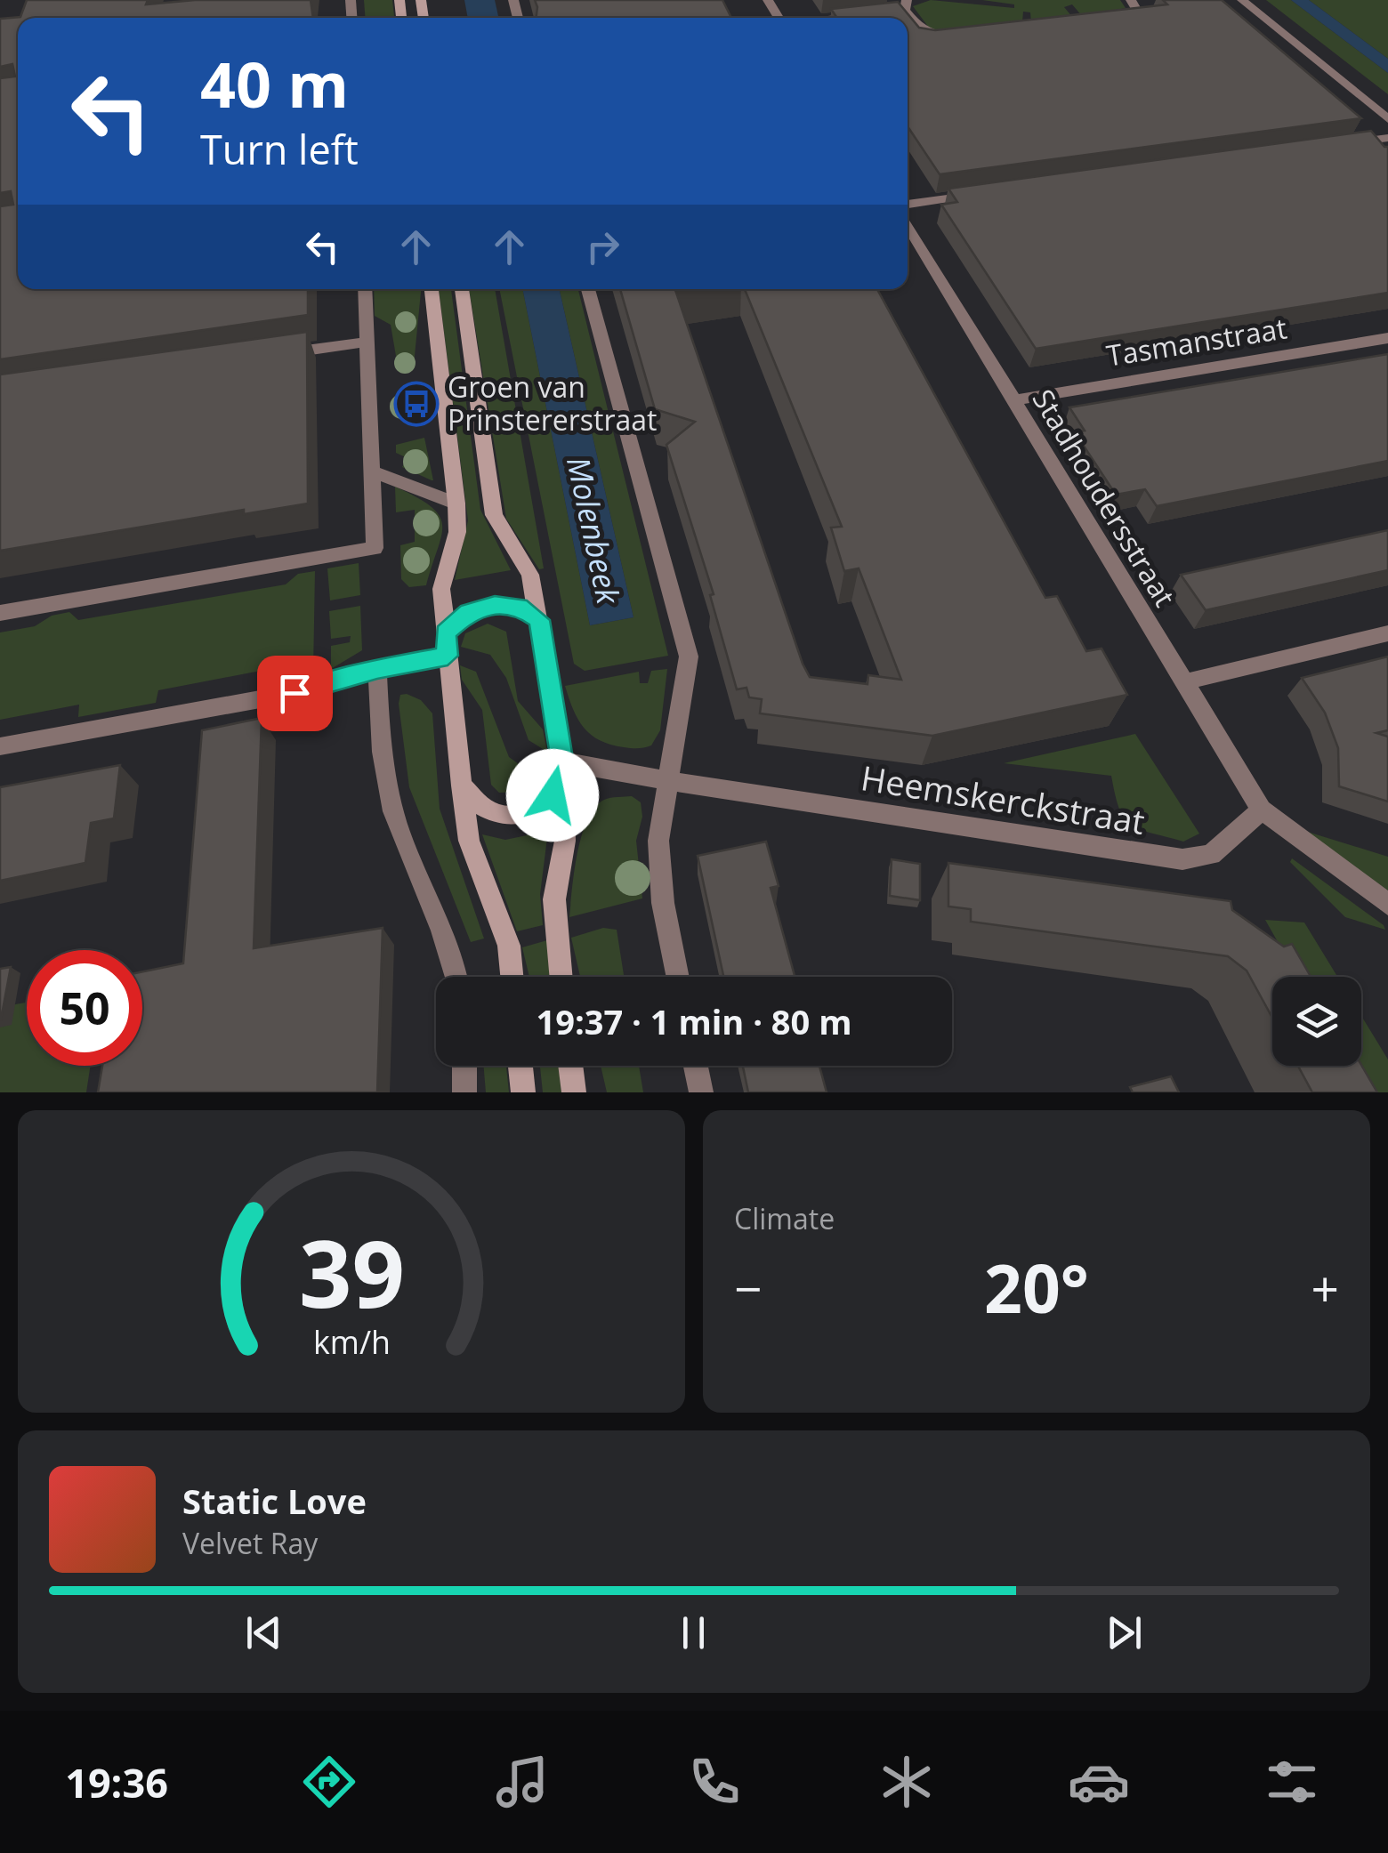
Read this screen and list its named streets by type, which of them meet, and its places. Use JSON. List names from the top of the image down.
{
  "streets": {
    "street": ["Tasmanstraat", "Stadhoudersstraat", "Heemskerckstraat"]
  },
  "crossings": [
    ["Tasmanstraat", "Stadhoudersstraat"],
    ["Stadhoudersstraat", "Heemskerckstraat"]
  ],
  "water": ["Molenbeek"],
  "places": {
    "bus stop": ["Groen van Prinstererstraat"]
  },
  "page": {
    "turn": ["40 m", "Turn left"],
    "limit": "50",
    "trip": "19:37 · 1 min · 80 m",
    "tile": "Climate",
    "heat": ["−", "20°", "+"],
    "song": ["Static Love", "Velvet Ray"],
    "tabs": "19:36",
    "gauge": ["39", "km/h"]
  }
}
